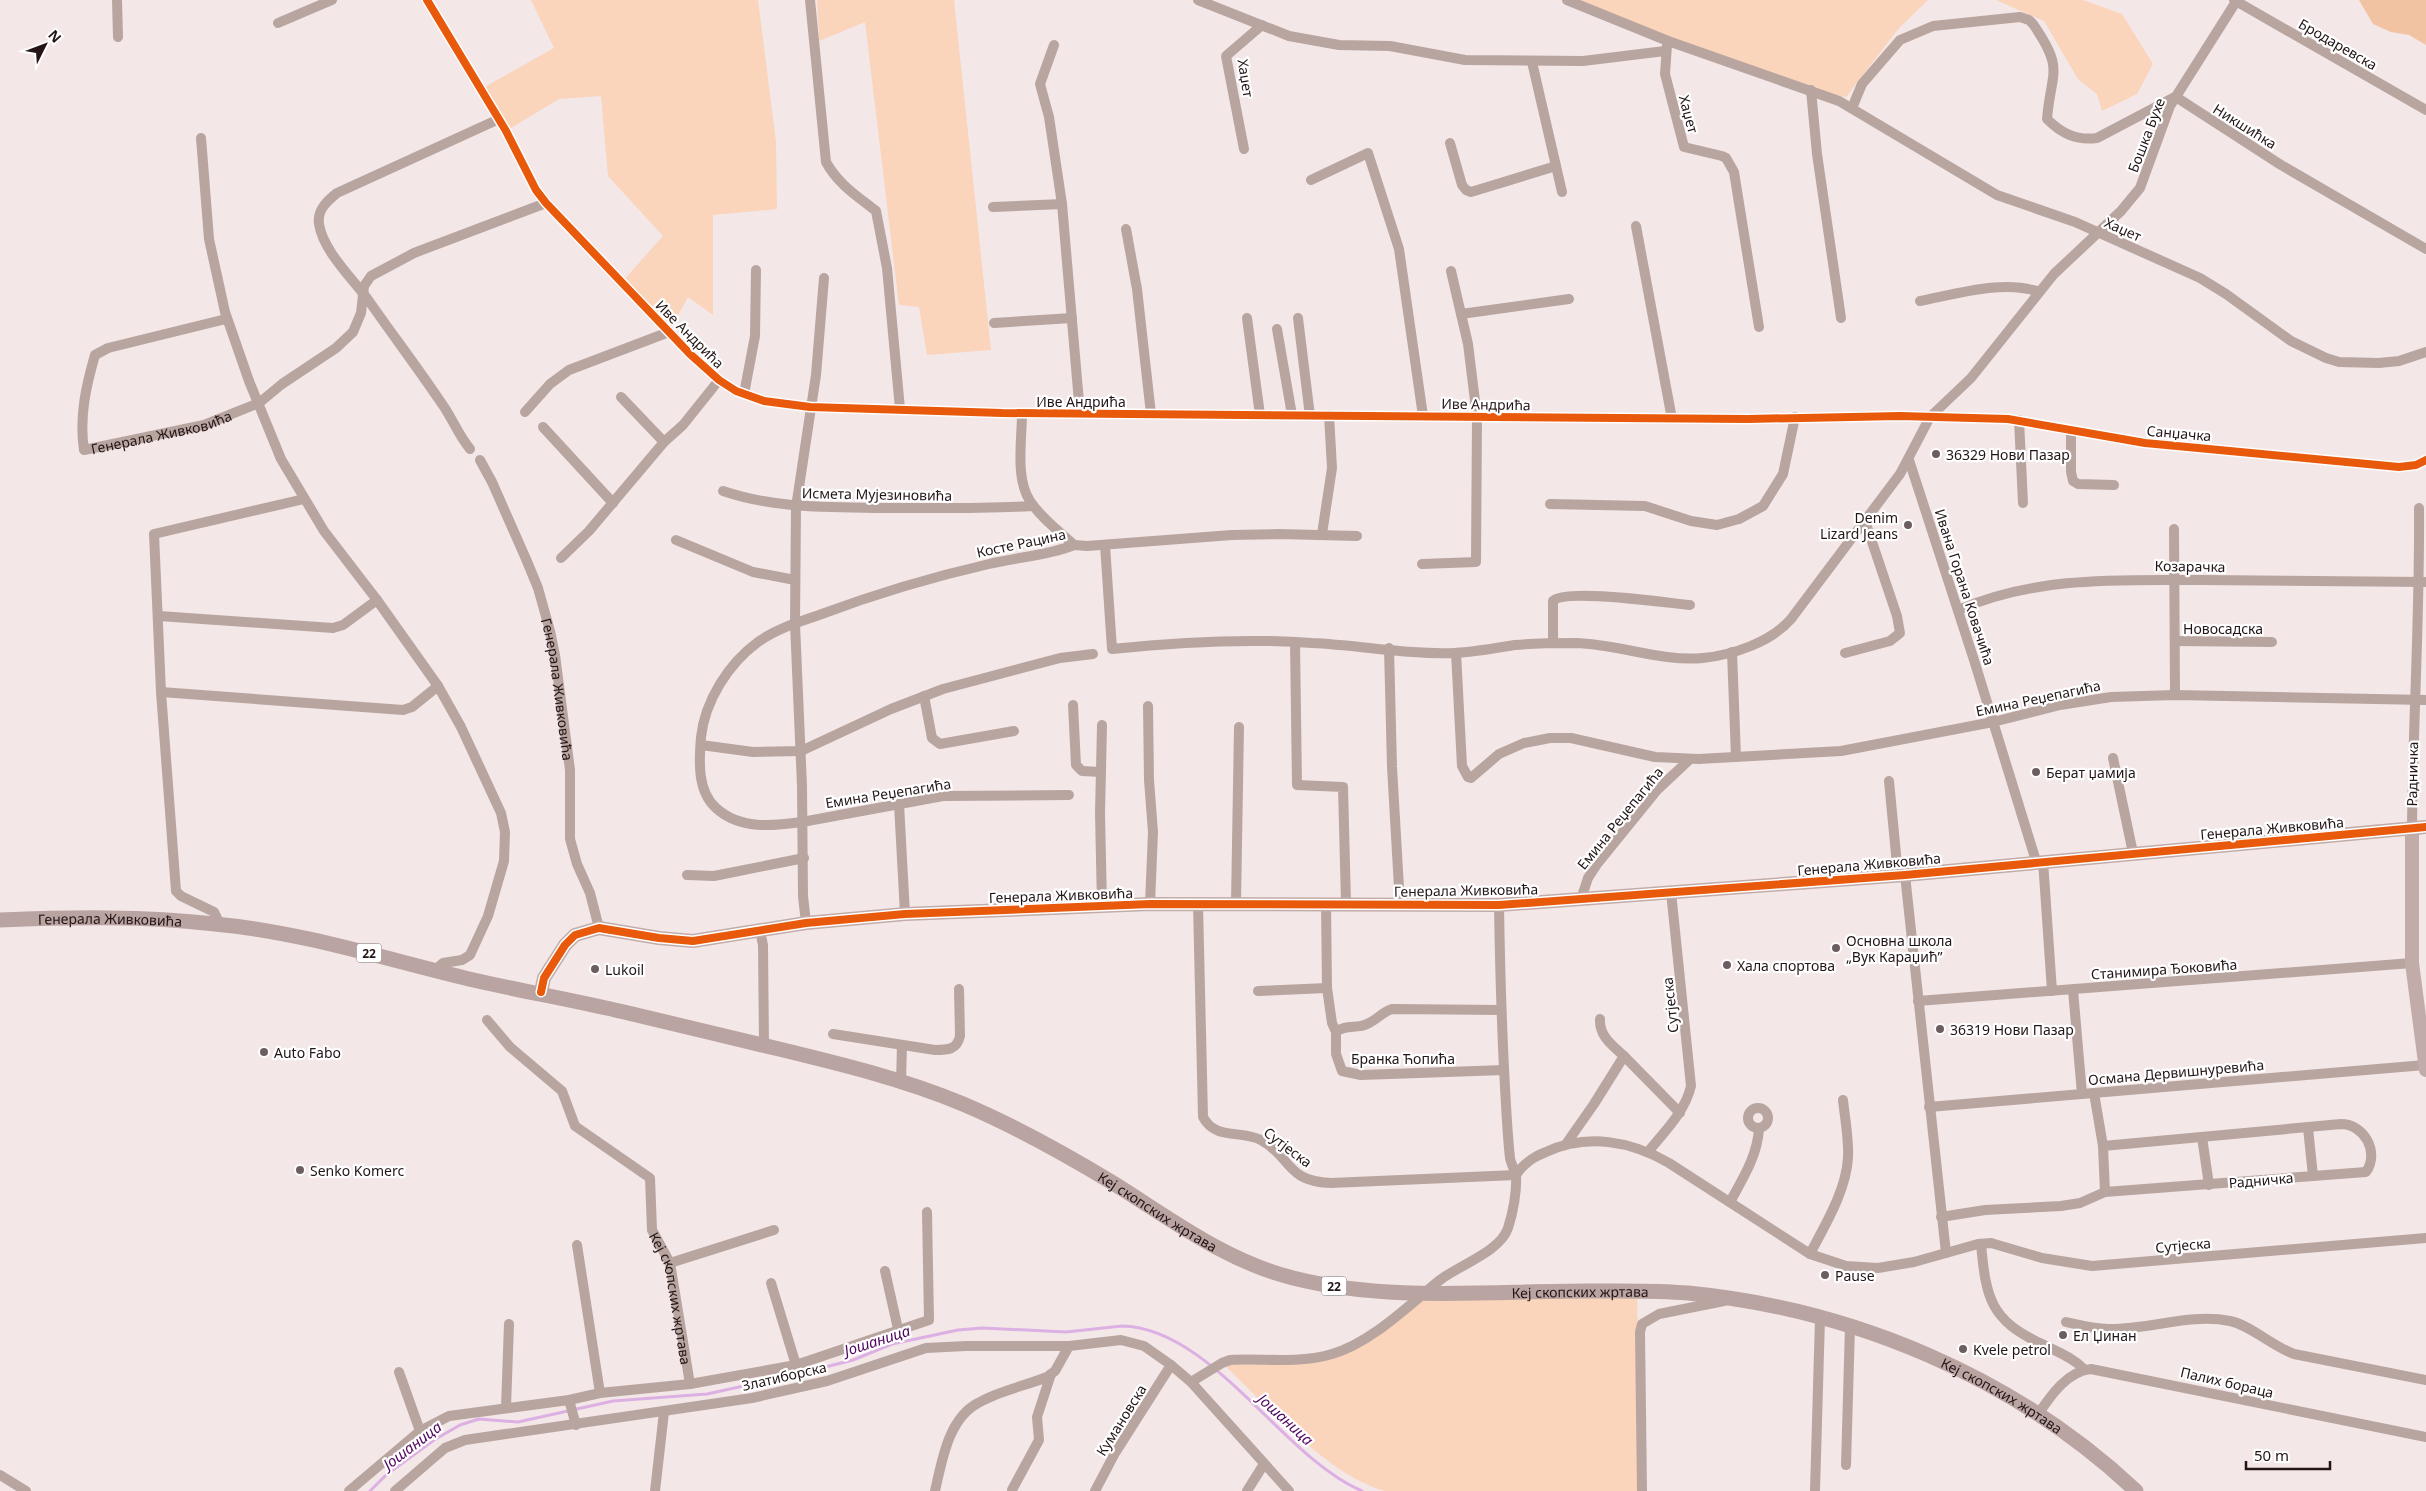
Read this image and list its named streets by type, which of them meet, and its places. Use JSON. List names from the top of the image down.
{
  "streets": {
    "main road": ["Генерала Живковића", "22", "Кеј скопских жртава"],
    "street": [
      "Бродаревска",
      "Хаџет",
      "Никшићка",
      "Бошка Бухе",
      "Иве Андрића",
      "Санџачка",
      "Исмета Мујезиновића",
      "Косте Рацина",
      "Козарачка",
      "Ивана Горана Ковачића",
      "Новосадска",
      "Емина Реџепагића",
      "Радничка",
      "Станимира Ђоковића",
      "Сутјеска",
      "Бранка Ћопића",
      "Османа Дервишнуревића",
      "Златиборска",
      "Палих бораца",
      "Кумановска"
    ]
  },
  "crossings": [
    ["Бродаревска", "Никшићка"],
    ["Бродаревска", "Бошка Бухе"],
    ["Хаџет", "Бошка Бухе"],
    ["Никшићка", "Бошка Бухе"],
    ["Бошка Бухе", "Иве Андрића"],
    ["Бошка Бухе", "Санџачка"],
    ["Иве Андрића", "Санџачка"],
    ["Иве Андрића", "Исмета Мујезиновића"],
    ["Иве Андрића", "Косте Рацина"],
    ["Генерала Живковића", "Емина Реџепагића"],
    ["Генерала Живковића", "Радничка"],
    ["Генерала Живковића", "Сутјеска"],
    ["Генерала Живковића", "Кеј скопских жртава"],
    ["Косте Рацина", "Емина Реџепагића"],
    ["Козарачка", "Ивана Горана Ковачића"],
    ["Козарачка", "Новосадска"],
    ["Козарачка", "Радничка"],
    ["Ивана Горана Ковачића", "Емина Реџепагића"],
    ["Новосадска", "Емина Реџепагића"],
    ["Емина Реџепагића", "Радничка"],
    ["Радничка", "Станимира Ђоковића"],
    ["Радничка", "Османа Дервишнуревића"],
    ["Златиборска", "Кумановска"]
  ],
  "water": ["Јошаница"],
  "places": [
    "36329 Нови Пазар",
    "Denim Lizard Jeans",
    "Берат џамија",
    "Основна школа „Вук Караџић”",
    "Хала спортова",
    "Lukoil",
    "36319 Нови Пазар",
    "Auto Fabo",
    "Senko Komerc",
    "Pause",
    "Ел Џинан",
    "Kvele petrol"
  ],
  "scale_bar": "50 m",
  "north": "top right"
}
